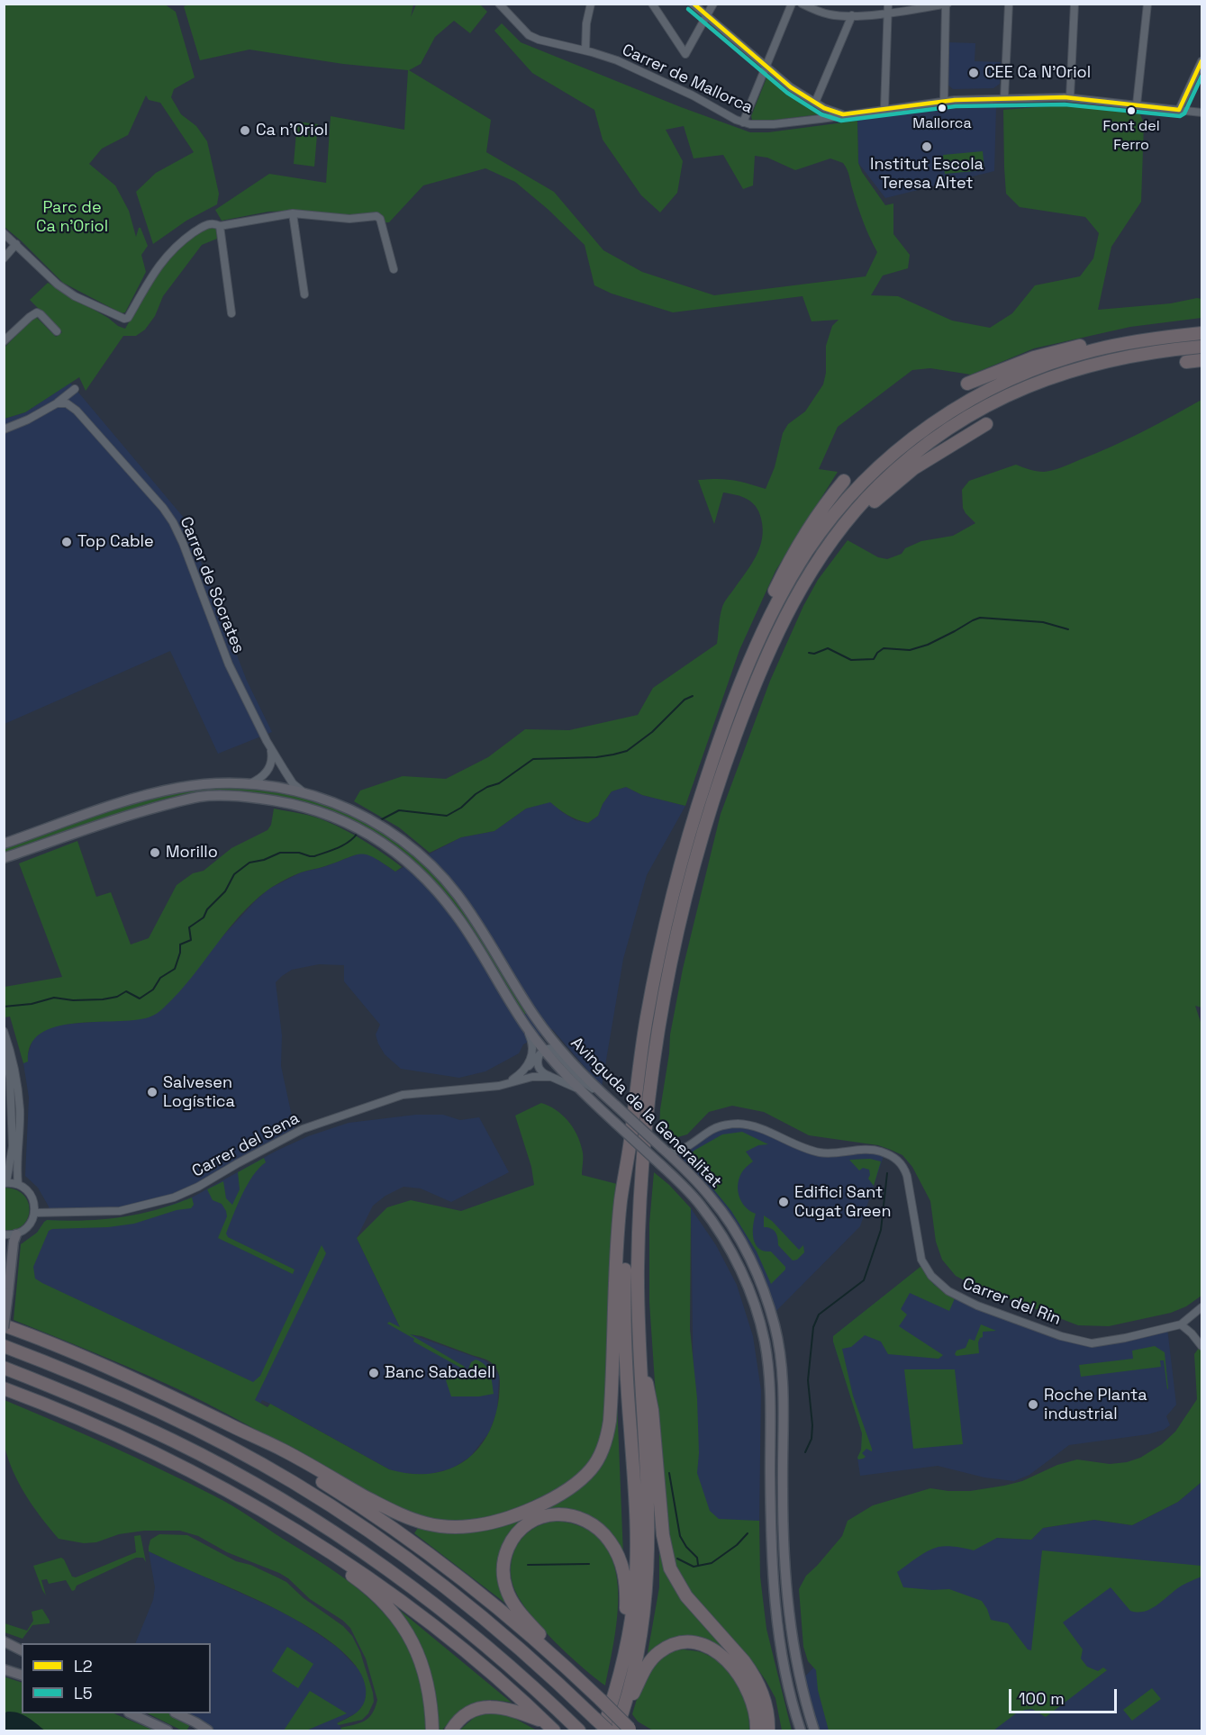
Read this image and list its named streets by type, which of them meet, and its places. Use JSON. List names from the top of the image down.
{
  "streets": {
    "street": [
      "Carrer de Mallorca",
      "Carrer de Sòcrates",
      "Avinguda de la Generalitat",
      "Carrer del Sena",
      "Carrer del Rin"
    ]
  },
  "crossings": [
    ["Carrer de Sòcrates", "Avinguda de la Generalitat"],
    ["Avinguda de la Generalitat", "Carrer del Sena"],
    ["Avinguda de la Generalitat", "Carrer del Rin"]
  ],
  "parks": ["Parc de Ca n'Oriol"],
  "places": [
    "CEE Ca N'Oriol",
    "Mallorca",
    "Font del Ferro",
    "Ca n'Oriol",
    "Institut Escola Teresa Altet",
    "Top Cable",
    "Morillo",
    "Salvesen Logística",
    "Edifici Sant Cugat Green",
    "Banc Sabadell",
    "Roche Planta industrial"
  ],
  "lines": ["transit line L2", "transit line L5"],
  "legend": ["L2", "L5"],
  "scale_bar": "100 m"
}
